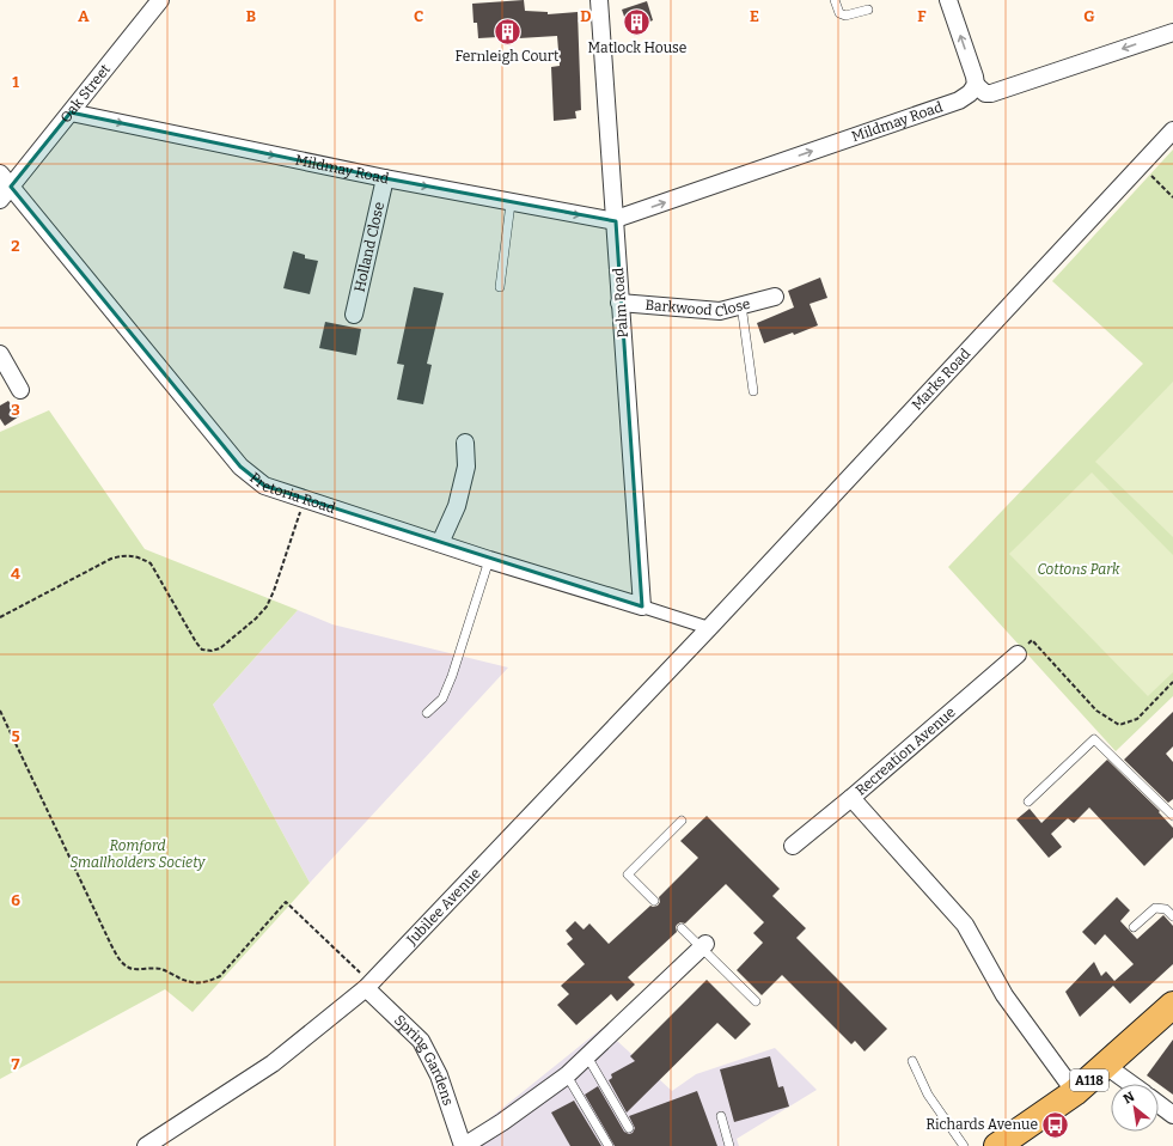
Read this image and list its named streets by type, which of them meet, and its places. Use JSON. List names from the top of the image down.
{
  "streets": {
    "main road": ["A118"],
    "street": [
      "Oak Street",
      "Mildmay Road",
      "Holland Close",
      "Palm Road",
      "Barkwood Close",
      "Marks Road",
      "Pretoria Road",
      "Recreation Avenue",
      "Jubilee Avenue",
      "Spring Gardens"
    ]
  },
  "crossings": [
    ["Oak Street", "Mildmay Road"],
    ["Oak Street", "Pretoria Road"],
    ["Mildmay Road", "Holland Close"],
    ["Mildmay Road", "Palm Road"],
    ["Palm Road", "Barkwood Close"],
    ["Palm Road", "Pretoria Road"],
    ["Marks Road", "Pretoria Road"],
    ["Marks Road", "Jubilee Avenue"],
    ["Pretoria Road", "Jubilee Avenue"],
    ["Jubilee Avenue", "Spring Gardens"]
  ],
  "one_way": ["Mildmay Road"],
  "parks": ["Cottons Park", "Romford Smallholders Society"],
  "places": {
    "building": ["Matlock House", "Fernleigh Court"],
    "bus stop": ["Richards Avenue"]
  },
  "north": "top left",
  "grid": {
    "columns": [
      "A",
      "B",
      "C",
      "D",
      "E",
      "F",
      "G"
    ],
    "rows": [
      "1",
      "2",
      "3",
      "4",
      "5",
      "6",
      "7"
    ]
  }
}
